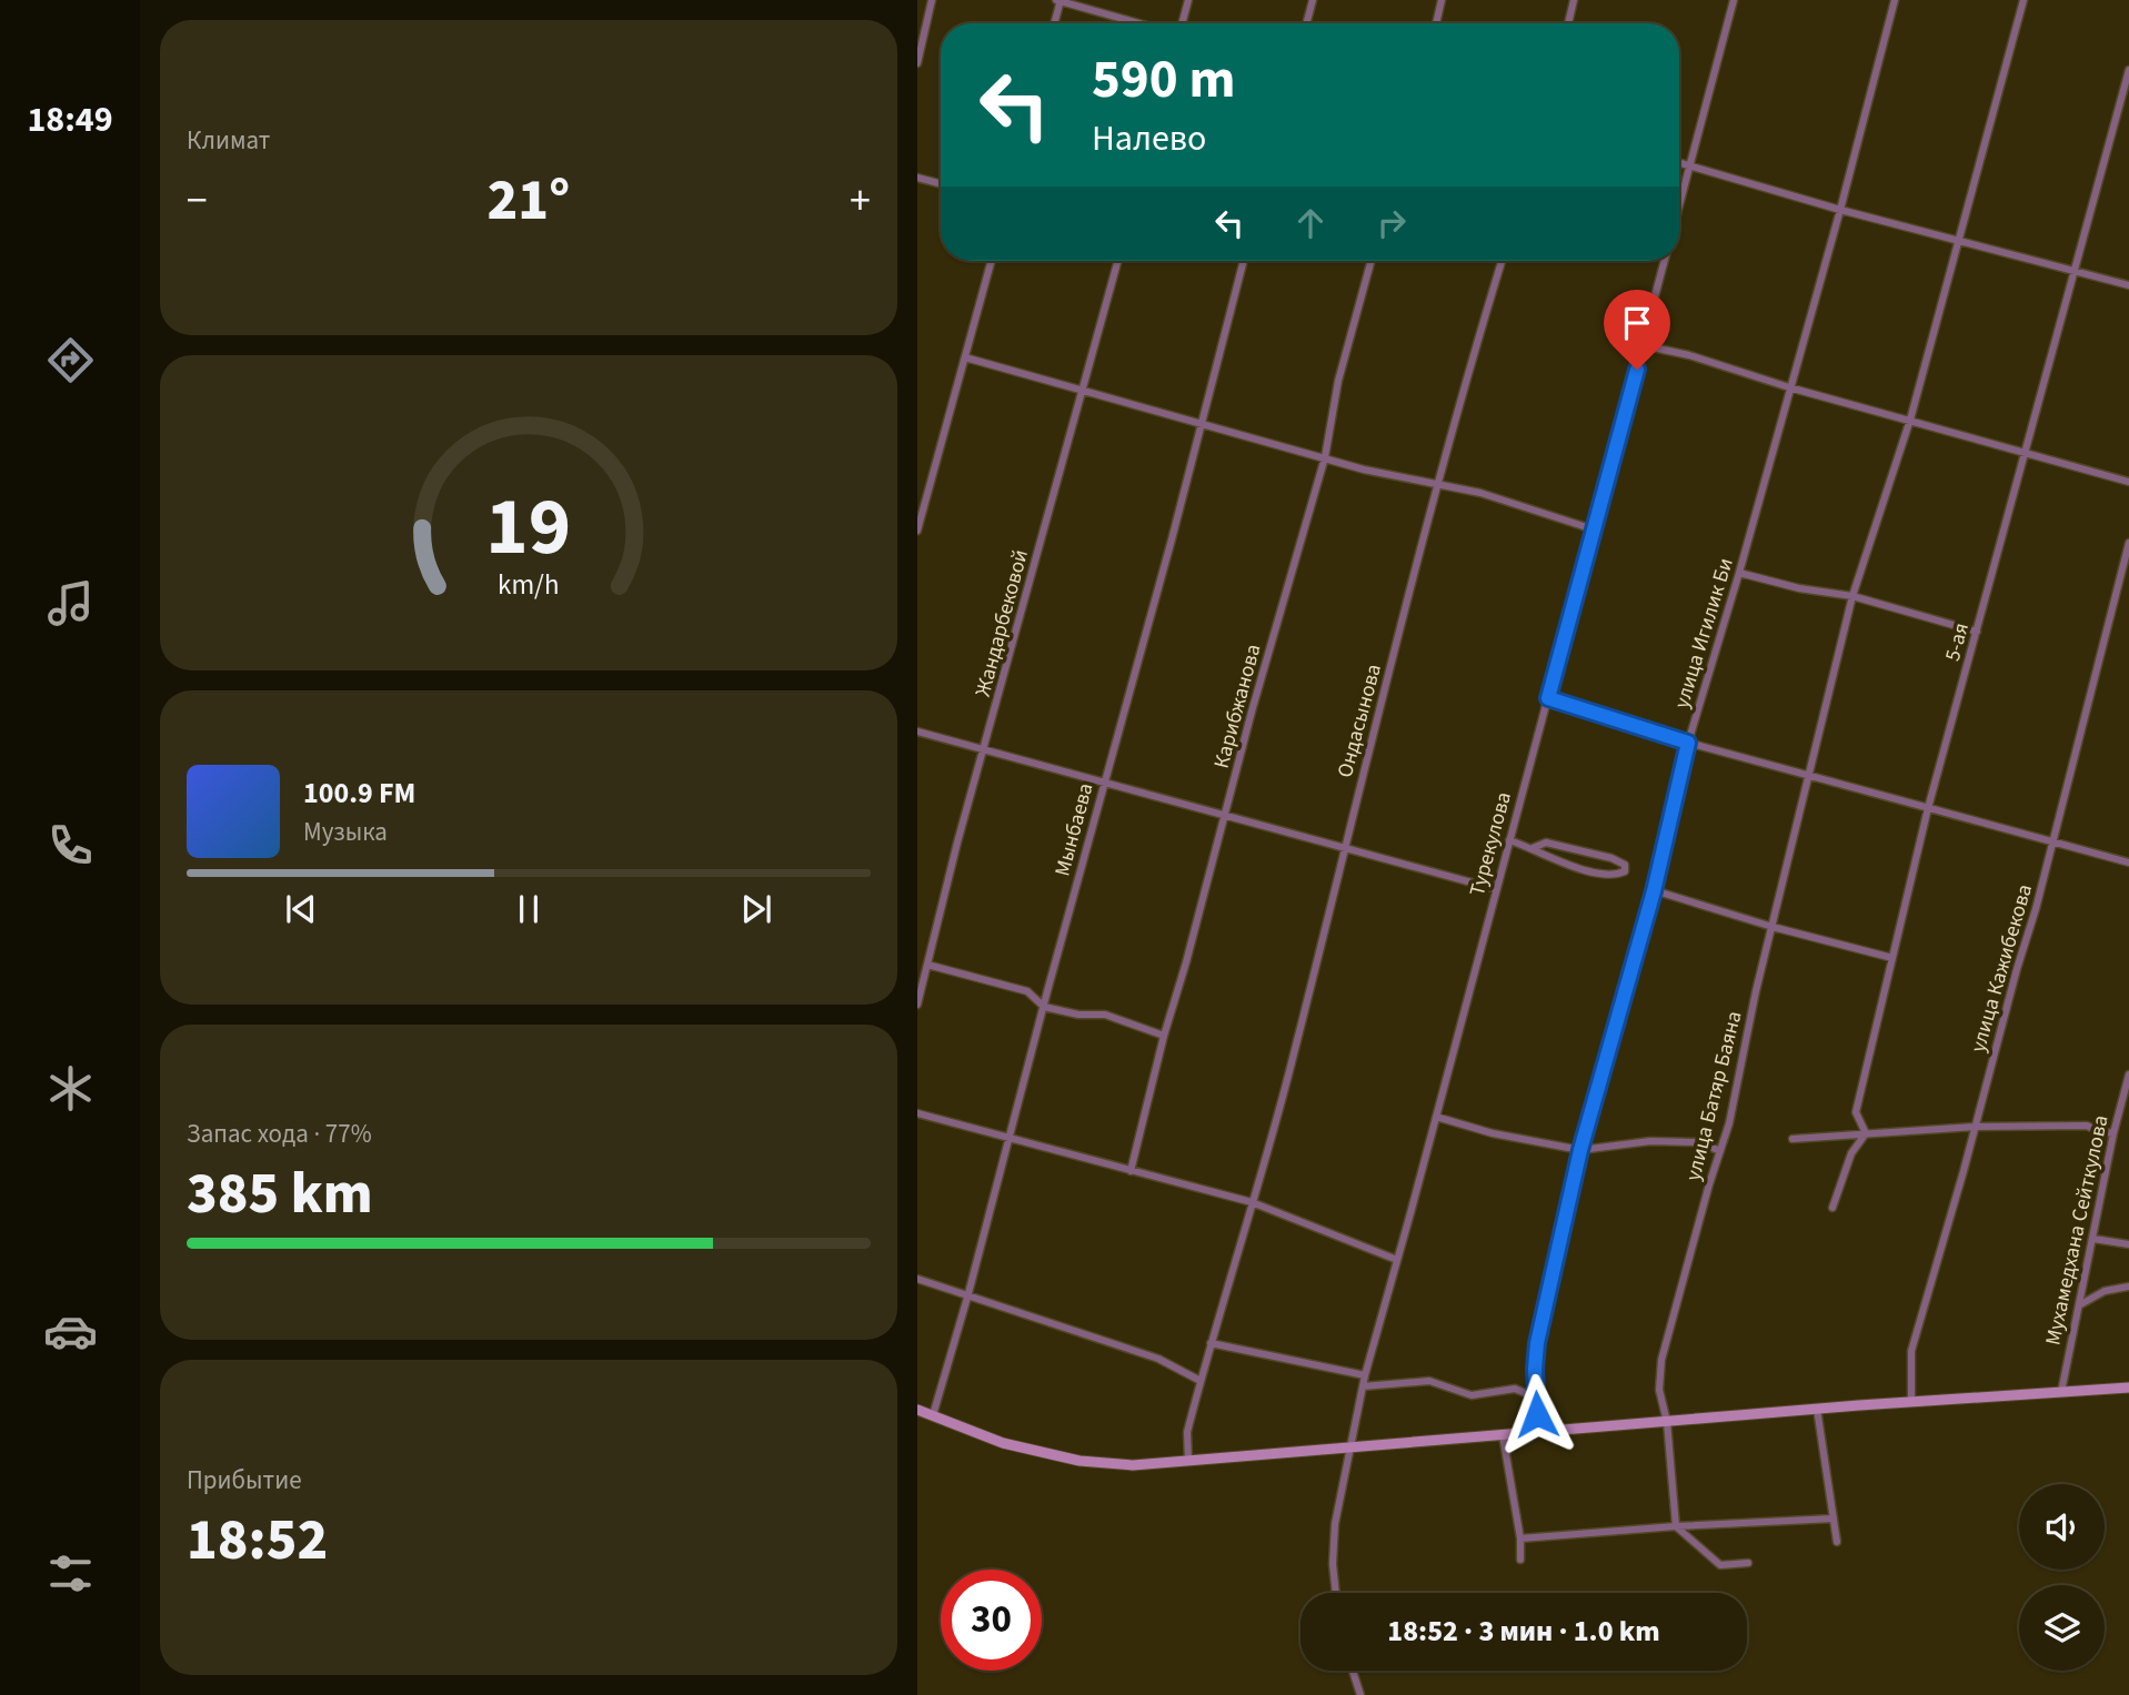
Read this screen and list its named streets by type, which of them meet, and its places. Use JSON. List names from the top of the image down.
{
  "streets": {
    "street": [
      "Жандарбековой",
      "улица Игилик Би",
      "5-ая",
      "Карибжанова",
      "Ондасынова",
      "Мынбаева",
      "Турекулова",
      "улица Кажибекова",
      "улица Батяр Баяна",
      "Мухамедхана Сейткулова"
    ]
  },
  "page": {
    "tabs": "18:49",
    "tile": [
      "Климат",
      ["Запас хода · 77%", "385 km"],
      ["Прибытие", "18:52"]
    ],
    "turn": ["590 m", "Налево"],
    "heat": ["−", "21°", "+"],
    "song": ["100.9 FM", "Музыка"],
    "limit": "30",
    "trip": "18:52 · 3 мин · 1.0 km",
    "gauge": ["19", "km/h"]
  }
}
